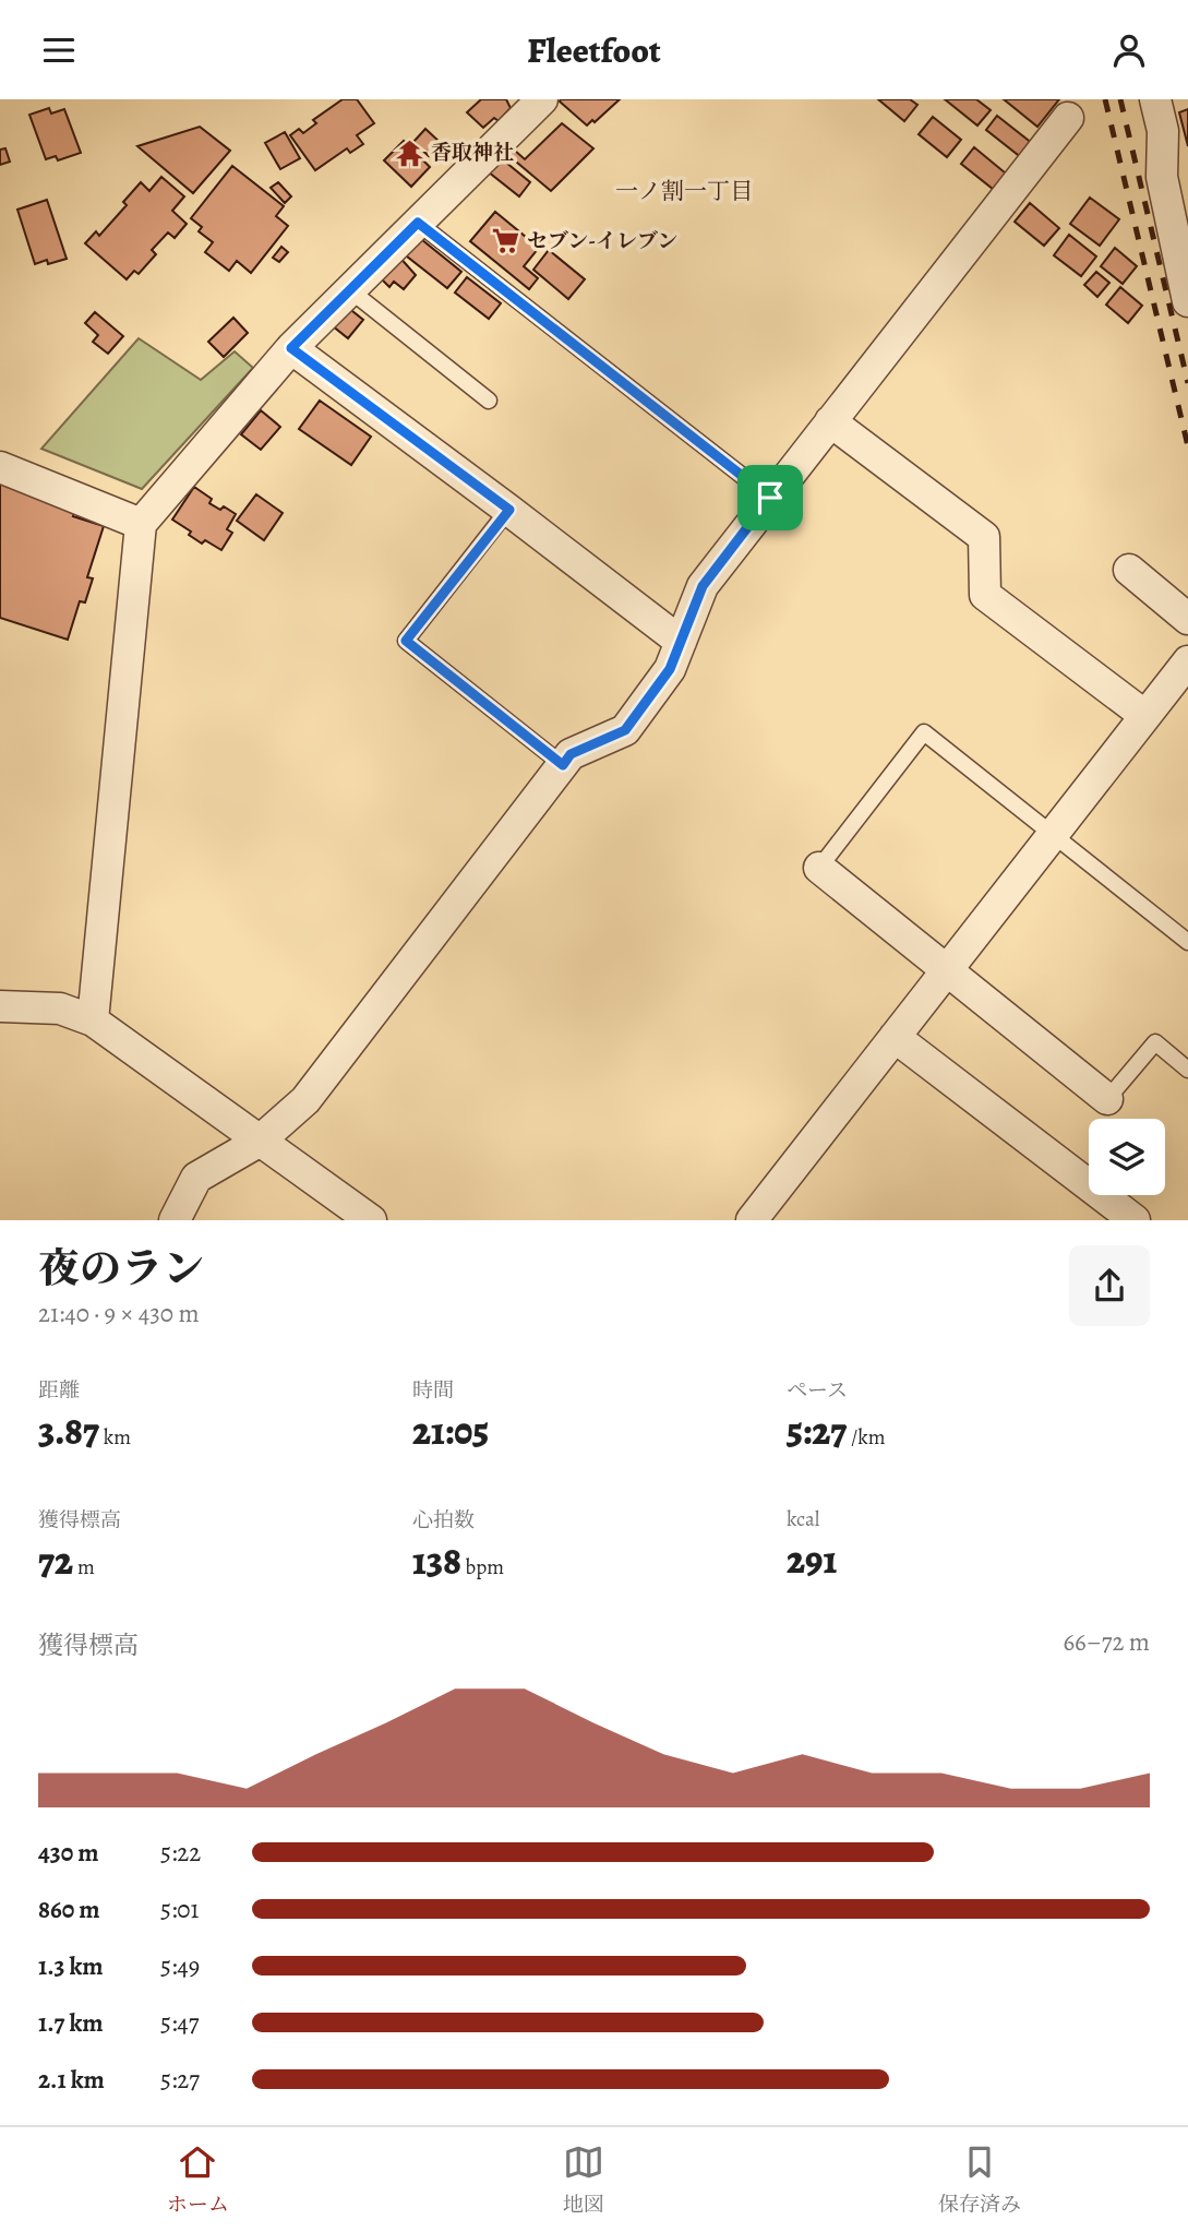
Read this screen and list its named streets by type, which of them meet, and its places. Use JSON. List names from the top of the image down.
{
  "districts": ["一ノ割一丁目"],
  "places": {
    "temple": ["香取神社"],
    "supermarket": ["セブン-イレブン"]
  },
  "page": {
    "header": "Fleetfoot",
    "heading": ["夜のラン", "21:40 · 9 × 430 m"],
    "stats": [
      ["距離", "3.87 km"],
      ["時間", "21:05"],
      ["ペース", "5:27 /km"],
      ["獲得標高", "72 m"],
      ["心拍数", "138 bpm"],
      ["kcal", "291"]
    ],
    "chart": ["獲得標高", "66–72 m"],
    "list": [
      {
        "name": "430 m",
        "note": "5:22"
      },
      {
        "name": "860 m",
        "note": "5:01"
      },
      {
        "name": "1.3 km",
        "note": "5:49"
      },
      {
        "name": "1.7 km",
        "note": "5:47"
      },
      {
        "name": "2.1 km",
        "note": "5:27"
      }
    ],
    "tabs": ["ホーム", "地図", "保存済み"]
  }
}
